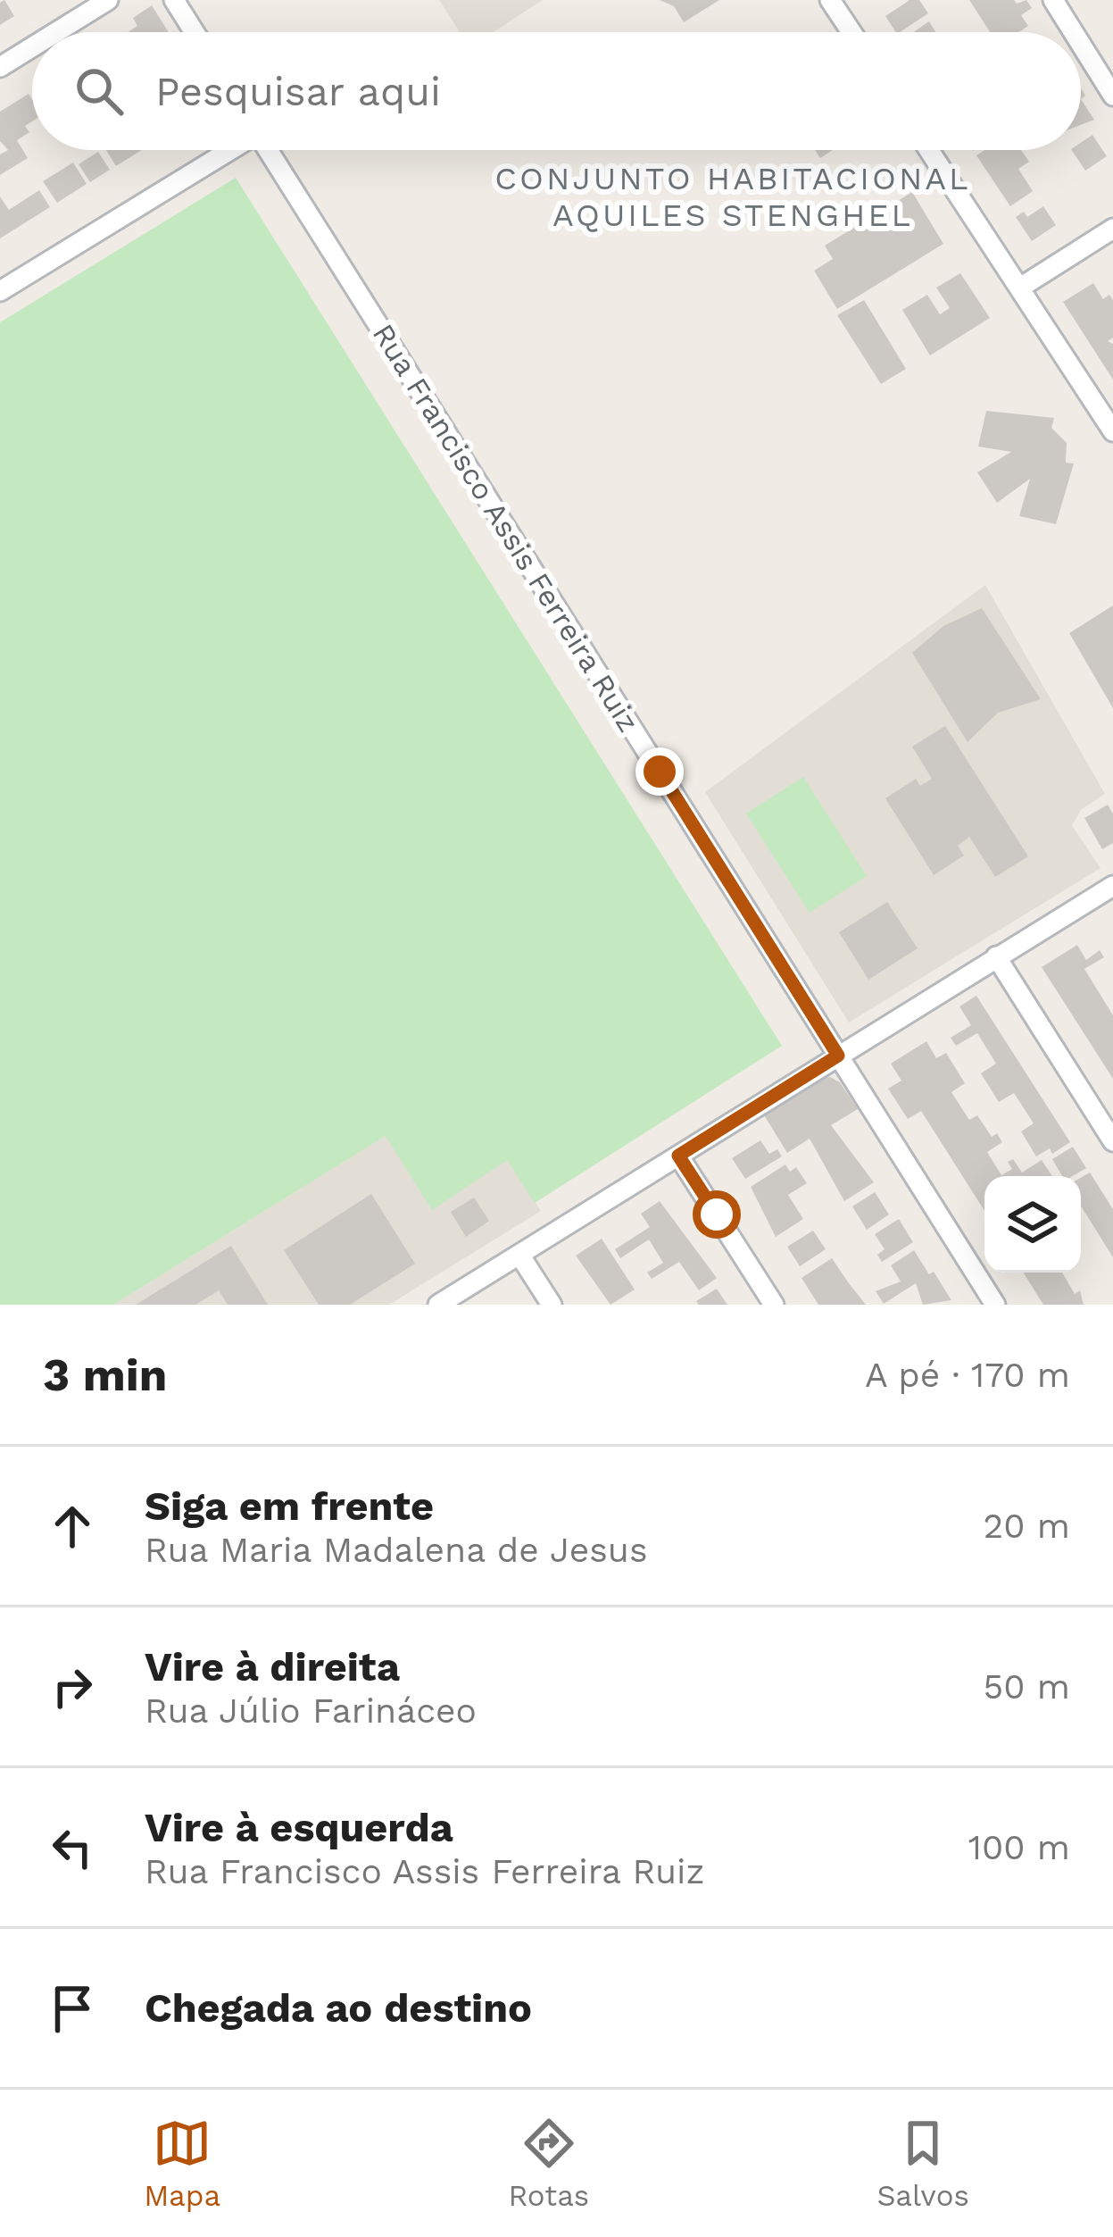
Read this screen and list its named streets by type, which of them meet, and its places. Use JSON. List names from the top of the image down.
{
  "streets": {
    "street": ["Rua Francisco Assis Ferreira Ruiz"]
  },
  "districts": ["CONJUNTO HABITACIONAL AQUILES STENGHEL"],
  "page": {
    "search": "Pesquisar aqui",
    "heading": ["3 min", "A pé · 170 m"],
    "list": [
      ["Siga em frente", "Rua Maria Madalena de Jesus", "20 m"],
      ["Vire à direita", "Rua Júlio Farináceo", "50 m"],
      ["Vire à esquerda", "Rua Francisco Assis Ferreira Ruiz", "100 m"],
      "Chegada ao destino"
    ],
    "nav": ["Mapa", "Rotas", "Salvos"]
  }
}
